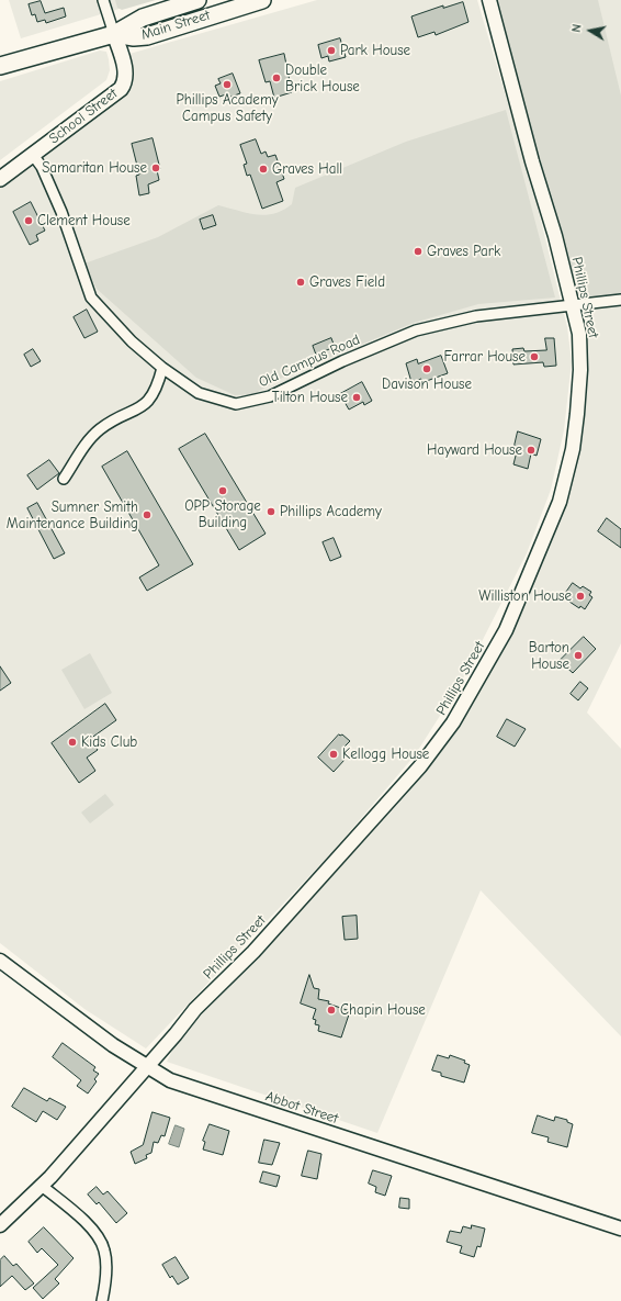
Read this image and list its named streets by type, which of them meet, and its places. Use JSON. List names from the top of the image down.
{
  "streets": {
    "main road": ["Main Street", "School Street"],
    "street": ["Phillips Street", "Old Campus Road", "Abbot Street"]
  },
  "crossings": [
    ["Main Street", "School Street"],
    ["School Street", "Old Campus Road"],
    ["Phillips Street", "Old Campus Road"],
    ["Phillips Street", "Abbot Street"]
  ],
  "places": [
    "Park House",
    "Double Brick House",
    "Phillips Academy Campus Safety",
    "Samaritan House",
    "Graves Hall",
    "Clement House",
    "Graves Park",
    "Graves Field",
    "Farrar House",
    "Davison House",
    "Tilton House",
    "Hayward House",
    "OPP Storage Building",
    "Phillips Academy",
    "Sumner Smith Maintenance Building",
    "Williston House",
    "Barton House",
    "Kids Club",
    "Kellogg House",
    "Chapin House"
  ],
  "north": "left"
}
